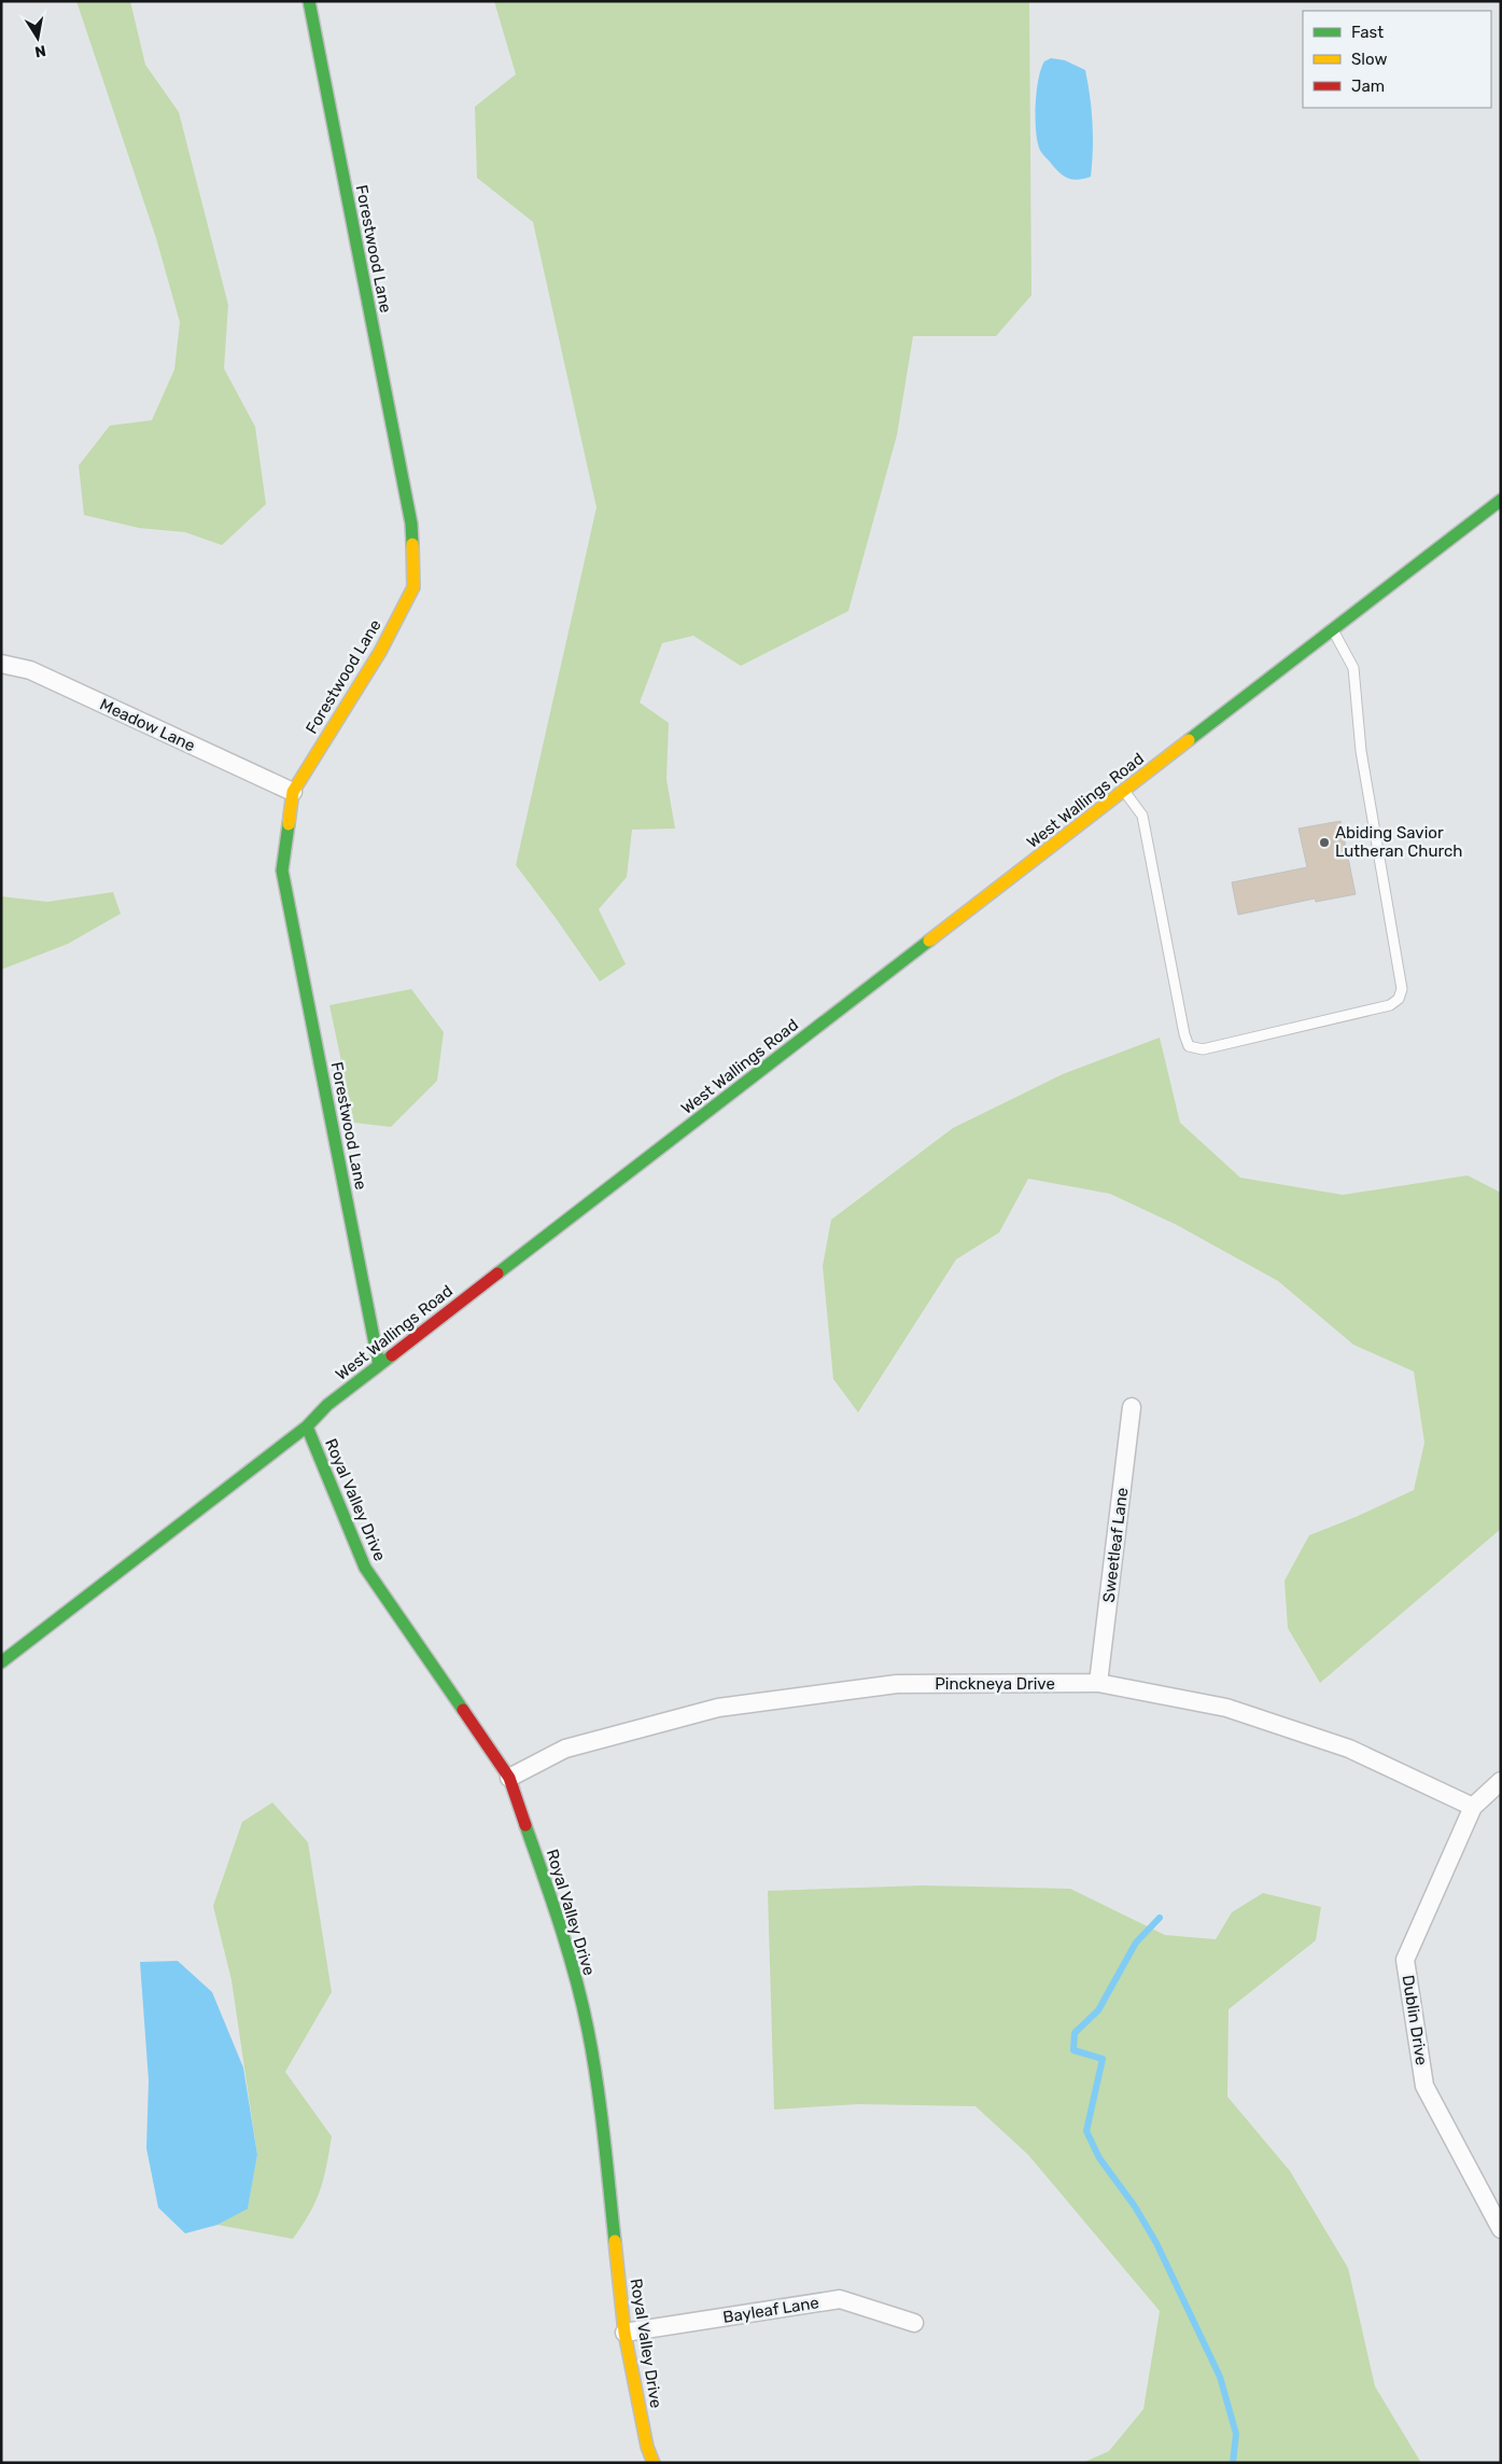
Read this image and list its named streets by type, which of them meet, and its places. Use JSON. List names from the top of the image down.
{
  "streets": {
    "street": [
      "Forestwood Lane",
      "Meadow Lane",
      "West Wallings Road",
      "Royal Valley Drive",
      "Sweetleaf Lane",
      "Pinckneya Drive",
      "Dublin Drive",
      "Bayleaf Lane"
    ]
  },
  "crossings": [
    ["Forestwood Lane", "Meadow Lane"],
    ["Forestwood Lane", "West Wallings Road"],
    ["West Wallings Road", "Royal Valley Drive"],
    ["Royal Valley Drive", "Pinckneya Drive"],
    ["Royal Valley Drive", "Bayleaf Lane"],
    ["Sweetleaf Lane", "Pinckneya Drive"],
    ["Pinckneya Drive", "Dublin Drive"]
  ],
  "places": ["Abiding Savior Lutheran Church"],
  "legend": ["Fast", "Slow", "Jam"],
  "north": "bottom"
}
